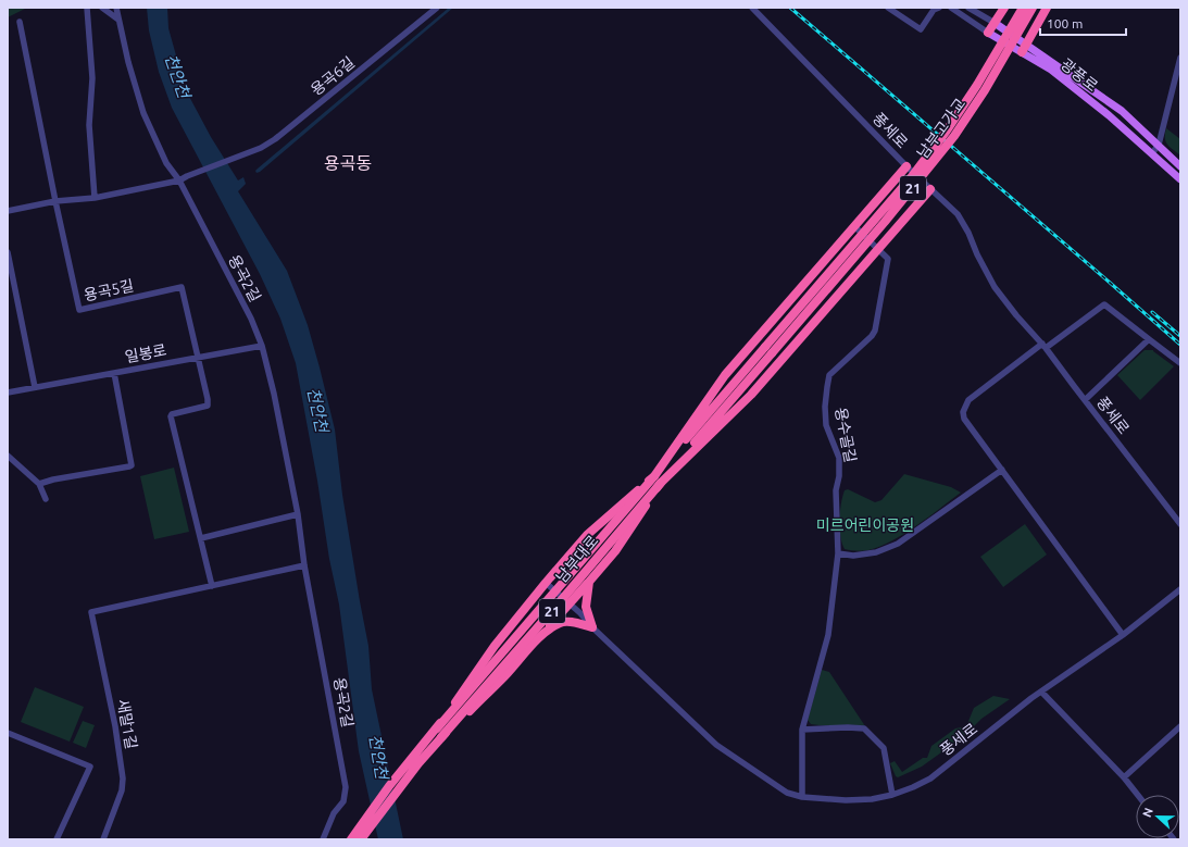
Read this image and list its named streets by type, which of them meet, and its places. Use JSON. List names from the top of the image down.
{
  "streets": {
    "highway": ["남부고가교", "21", "남부대로"],
    "main road": ["광풍로"],
    "street": [
      "용곡6길",
      "풍세로",
      "용곡2길",
      "용곡5길",
      "일봉로",
      "용수골길",
      "새말1길"
    ]
  },
  "crossings": [
    ["용곡6길", "용곡2길"],
    ["남부고가교", "남부대로"],
    ["풍세로", "용수골길"],
    ["용곡2길", "일봉로"],
    ["용곡5길", "일봉로"]
  ],
  "districts": ["용곡동"],
  "water": ["천안천"],
  "parks": ["미르어린이공원"],
  "scale_bar": "100 m",
  "north": "left"
}
